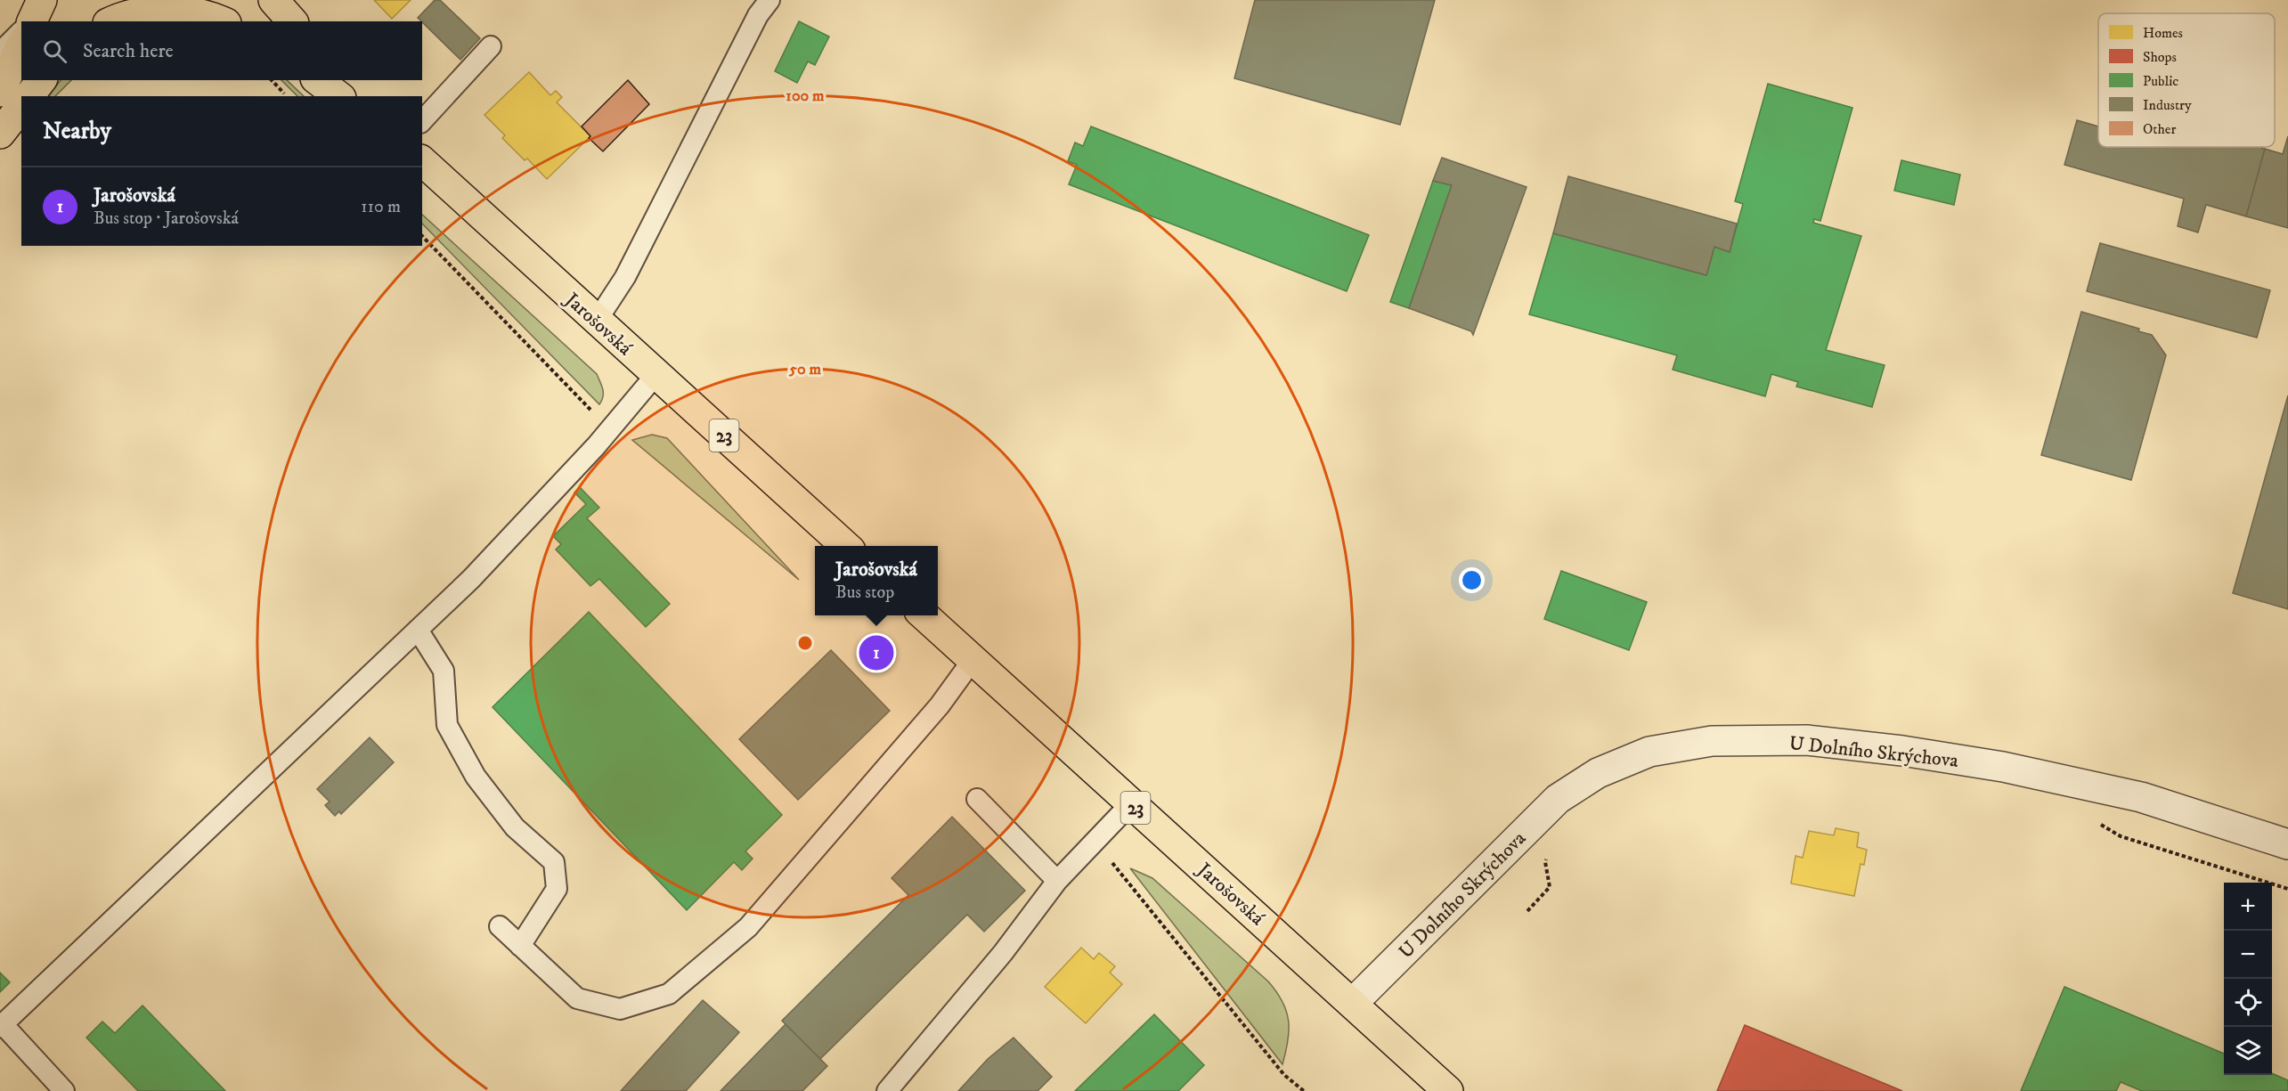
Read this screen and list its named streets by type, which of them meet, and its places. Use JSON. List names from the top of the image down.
{
  "streets": {
    "main road": ["Jarošovská", "23"],
    "street": ["U Dolního Skrýchova"]
  },
  "crossings": [
    ["Jarošovská", "U Dolního Skrýchova"]
  ],
  "legend": [
    "Homes",
    "Shops",
    "Public",
    "Industry",
    "Other"
  ],
  "page": {
    "search": "Search here",
    "heading": "Nearby",
    "list": [
      {
        "mark": "1",
        "name": "Jarošovská",
        "note": "Bus stop · Jarošovská",
        "value": "110 m"
      }
    ],
    "popup": ["Jarošovská", "Bus stop"],
    "pins": "1",
    "map_buttons": ["+", "−"]
  },
  "rings": ["100 m", "50 m"]
}
